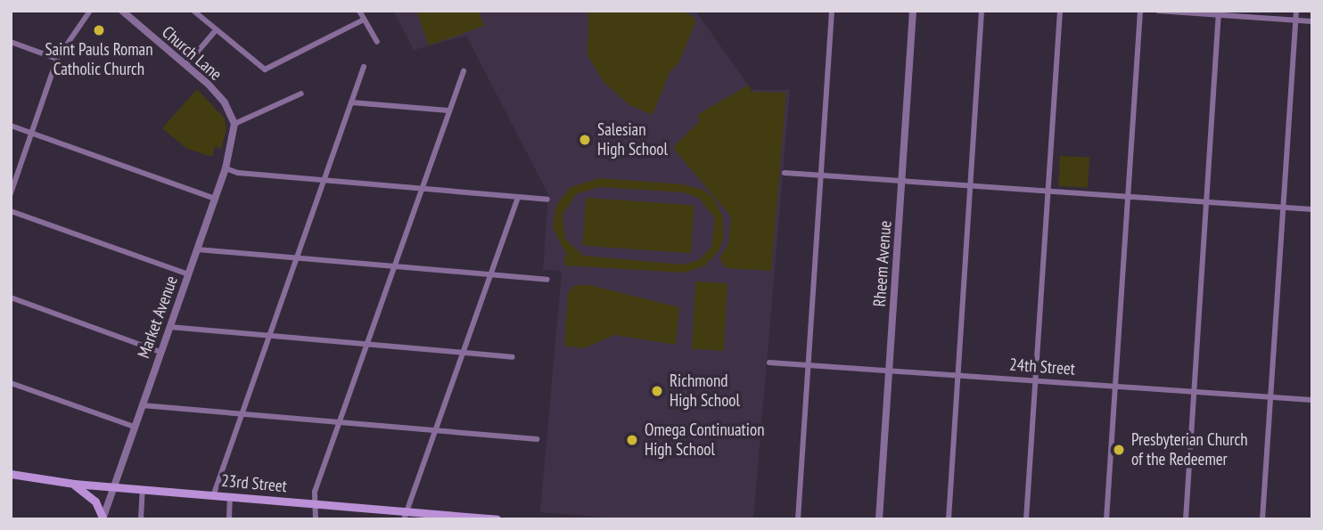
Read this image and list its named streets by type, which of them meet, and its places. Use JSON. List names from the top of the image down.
{
  "streets": {
    "main road": ["23rd Street"],
    "street": [
      "Church Lane",
      "Rheem Avenue",
      "Market Avenue",
      "24th Street"
    ]
  },
  "crossings": [
    ["Church Lane", "Market Avenue"],
    ["Rheem Avenue", "24th Street"],
    ["Market Avenue", "23rd Street"]
  ],
  "places": [
    "Saint Pauls Roman Catholic Church",
    "Salesian High School",
    "Richmond High School",
    "Omega Continuation High School",
    "Presbyterian Church of the Redeemer"
  ]
}
